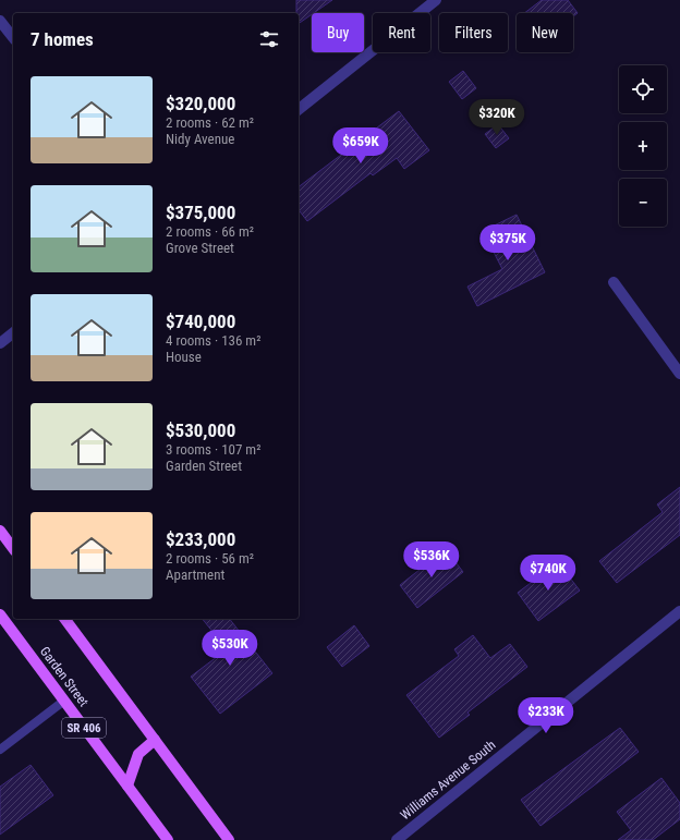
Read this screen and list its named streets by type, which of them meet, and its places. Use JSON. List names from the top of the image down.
{
  "streets": {
    "main road": ["Garden Street", "SR 406"],
    "street": ["Williams Avenue South"]
  },
  "page": {
    "chip": [
      "Buy",
      "Rent",
      "Filters",
      "New"
    ],
    "heading": "7 homes",
    "map_buttons": ["+", "−"],
    "list": [
      {
        "name": "$320,000",
        "note": "2 rooms · 62 m² · Nidy Avenue"
      },
      {
        "name": "$375,000",
        "note": "2 rooms · 66 m² · Grove Street"
      },
      {
        "name": "$740,000",
        "note": "4 rooms · 136 m² · House"
      },
      {
        "name": "$530,000",
        "note": "3 rooms · 107 m² · Garden Street"
      },
      {
        "name": "$233,000",
        "note": "2 rooms · 56 m² · Apartment"
      }
    ],
    "price": [
      "$320K",
      "$659K",
      "$375K",
      "$536K",
      "$740K",
      "$530K",
      "$233K"
    ]
  }
}
